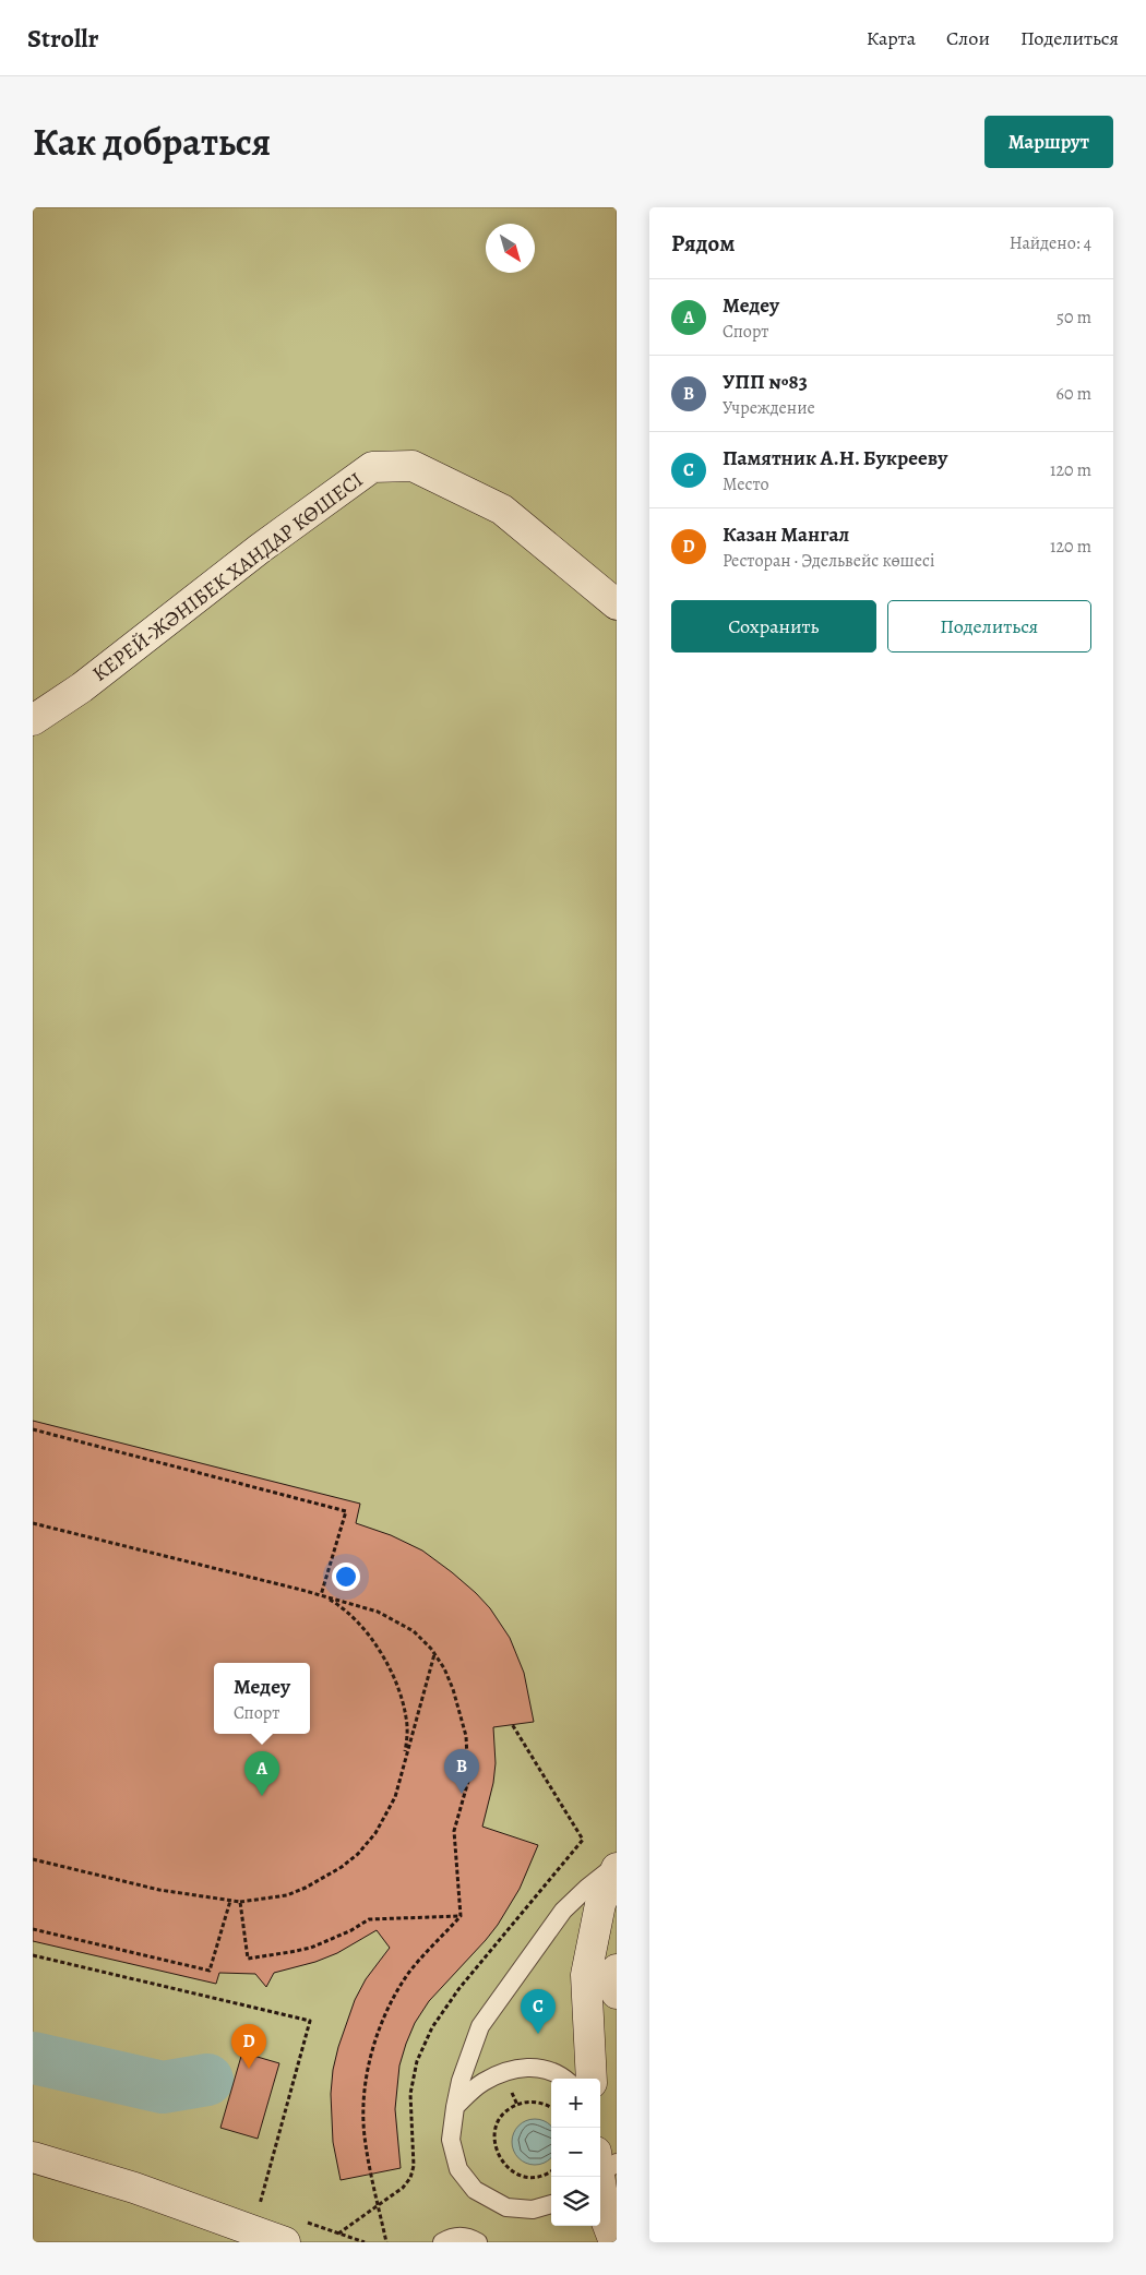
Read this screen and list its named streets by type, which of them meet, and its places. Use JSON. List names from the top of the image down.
{
  "streets": {
    "street": ["КЕРЕЙ-ЖӘНІБЕК ХАНДАР КӨШЕСІ"]
  },
  "north": "bottom right",
  "page": {
    "header": "Strollr",
    "nav": ["Карта", "Слои", "Поделиться"],
    "title": "Как добраться",
    "buttons": [
      "Маршрут",
      ["Сохранить", "Поделиться"]
    ],
    "heading": ["Рядом", "Найдено: 4"],
    "list": [
      {
        "mark": "A",
        "name": "Медеу",
        "note": "Спорт",
        "value": "50 m"
      },
      {
        "mark": "B",
        "name": "УПП №83",
        "note": "Учреждение",
        "value": "60 m"
      },
      {
        "mark": "C",
        "name": "Памятник А.Н. Букрееву",
        "note": "Место",
        "value": "120 m"
      },
      {
        "mark": "D",
        "name": "Казан Мангал",
        "note": "Ресторан · Эдельвейс көшесі",
        "value": "120 m"
      }
    ],
    "popup": ["Медеу", "Спорт"],
    "pins": [
      "B",
      "A",
      "C",
      "D"
    ],
    "map_buttons": ["+", "−"]
  }
}
